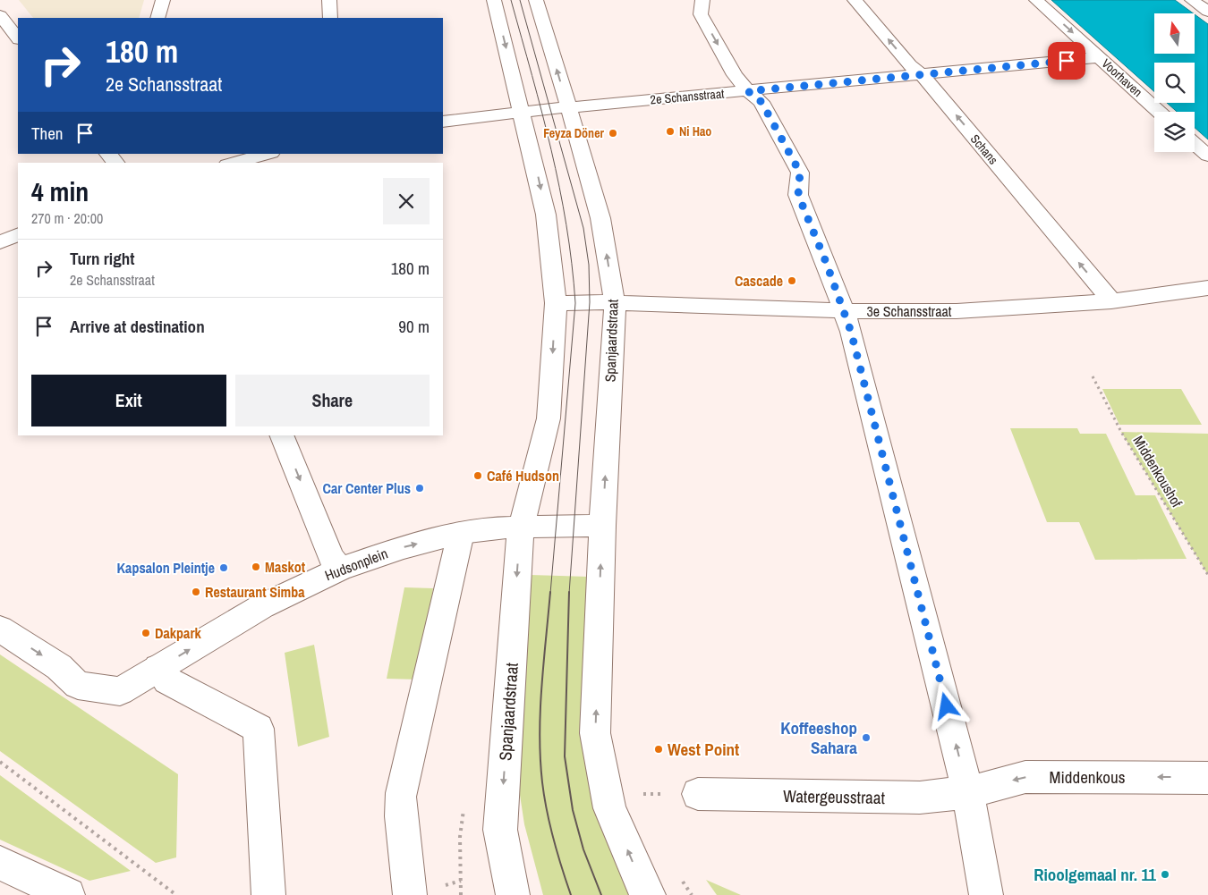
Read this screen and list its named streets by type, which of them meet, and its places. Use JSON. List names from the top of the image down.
{
  "streets": {
    "street": [
      "Voorhaven",
      "2e Schansstraat",
      "Schans",
      "3e Schansstraat",
      "Spanjaardstraat",
      "Hudsonplein",
      "Middenkous",
      "Watergeusstraat"
    ],
    "path": ["Middenkoushof"]
  },
  "crossings": [
    ["Voorhaven", "2e Schansstraat"],
    ["2e Schansstraat", "Schans"],
    ["2e Schansstraat", "Spanjaardstraat"],
    ["Schans", "3e Schansstraat"],
    ["3e Schansstraat", "Spanjaardstraat"],
    ["Spanjaardstraat", "Hudsonplein"],
    ["Middenkous", "Watergeusstraat"]
  ],
  "one_way": ["Voorhaven", "Hudsonplein", "Middenkous"],
  "places": [
    "Ni Hao",
    "Feyza Döner",
    "Cascade",
    "Café Hudson",
    "Car Center Plus",
    "Maskot",
    "Kapsalon Pleintje",
    "Restaurant Simba",
    "Dakpark",
    "Koffeeshop Sahara",
    "West Point",
    "Rioolgemaal nr. 11"
  ],
  "north": "top",
  "page": {
    "turn": ["180 m", "2e Schansstraat"],
    "then": "Then",
    "heading": ["4 min", "270 m · 20:00"],
    "list": [
      {
        "name": "Turn right",
        "note": "2e Schansstraat",
        "value": "180 m"
      },
      {
        "name": "Arrive at destination",
        "value": "90 m"
      }
    ],
    "buttons": ["Exit", "Share"]
  }
}
